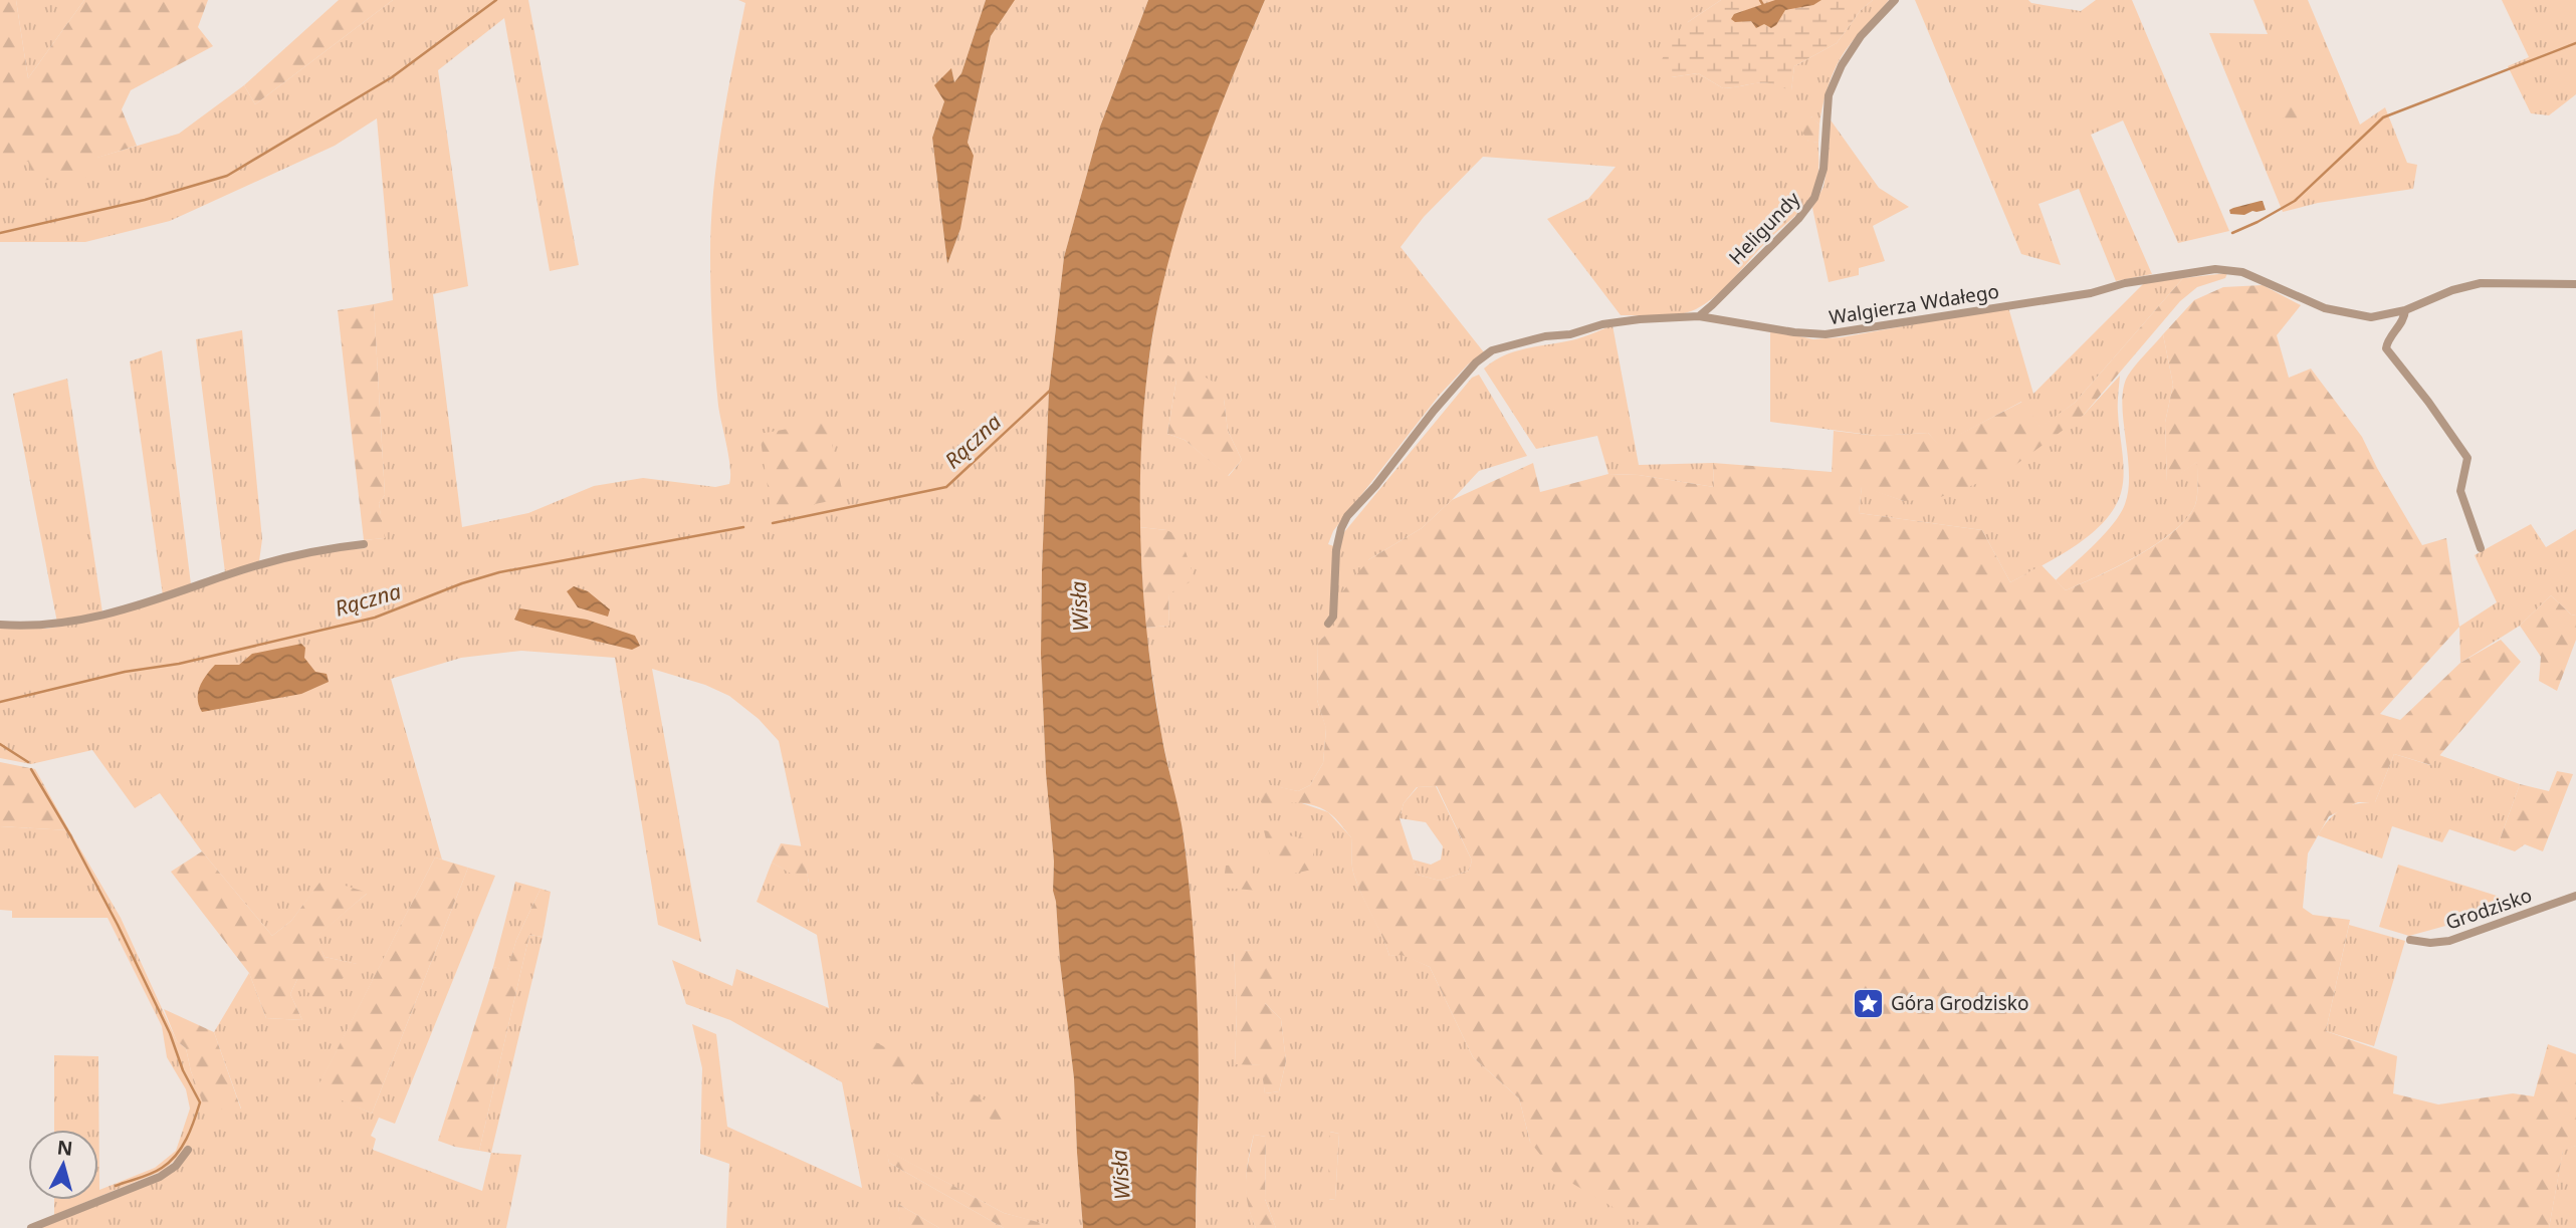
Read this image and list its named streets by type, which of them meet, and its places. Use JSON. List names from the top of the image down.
{
  "streets": {
    "street": ["Heligundy", "Walgierza Wdałego", "Grodzisko"]
  },
  "crossings": [
    ["Heligundy", "Walgierza Wdałego"]
  ],
  "water": ["Rączna", "Wisła"],
  "places": {
    "place": ["Góra Grodzisko"]
  },
  "north": "top"
}
